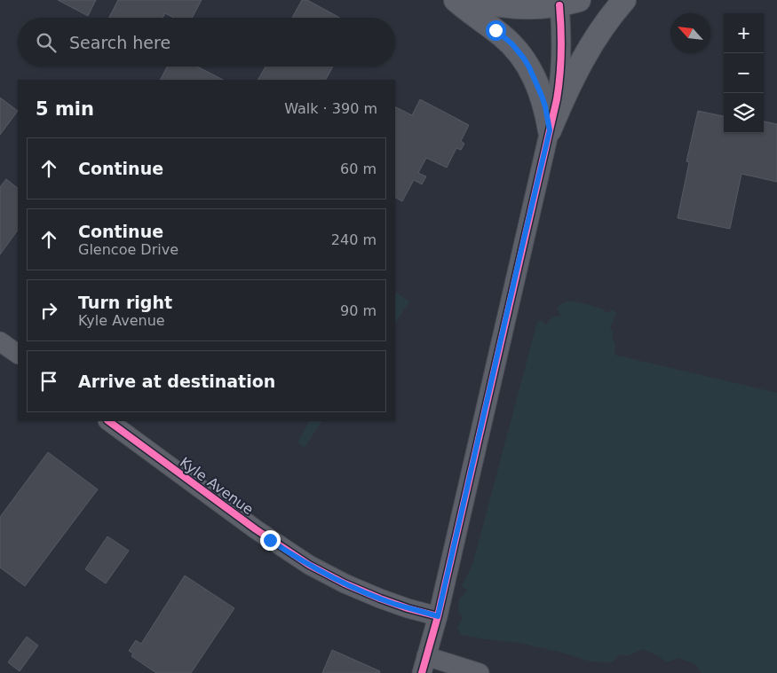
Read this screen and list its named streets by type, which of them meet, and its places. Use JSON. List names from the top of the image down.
{
  "streets": {
    "street": ["Kyle Avenue"]
  },
  "north": "top left",
  "page": {
    "map_buttons": ["+", "−"],
    "search": "Search here",
    "heading": ["5 min", "Walk · 390 m"],
    "list": [
      ["Continue", "60 m"],
      ["Continue", "Glencoe Drive", "240 m"],
      ["Turn right", "Kyle Avenue", "90 m"],
      "Arrive at destination"
    ]
  }
}
